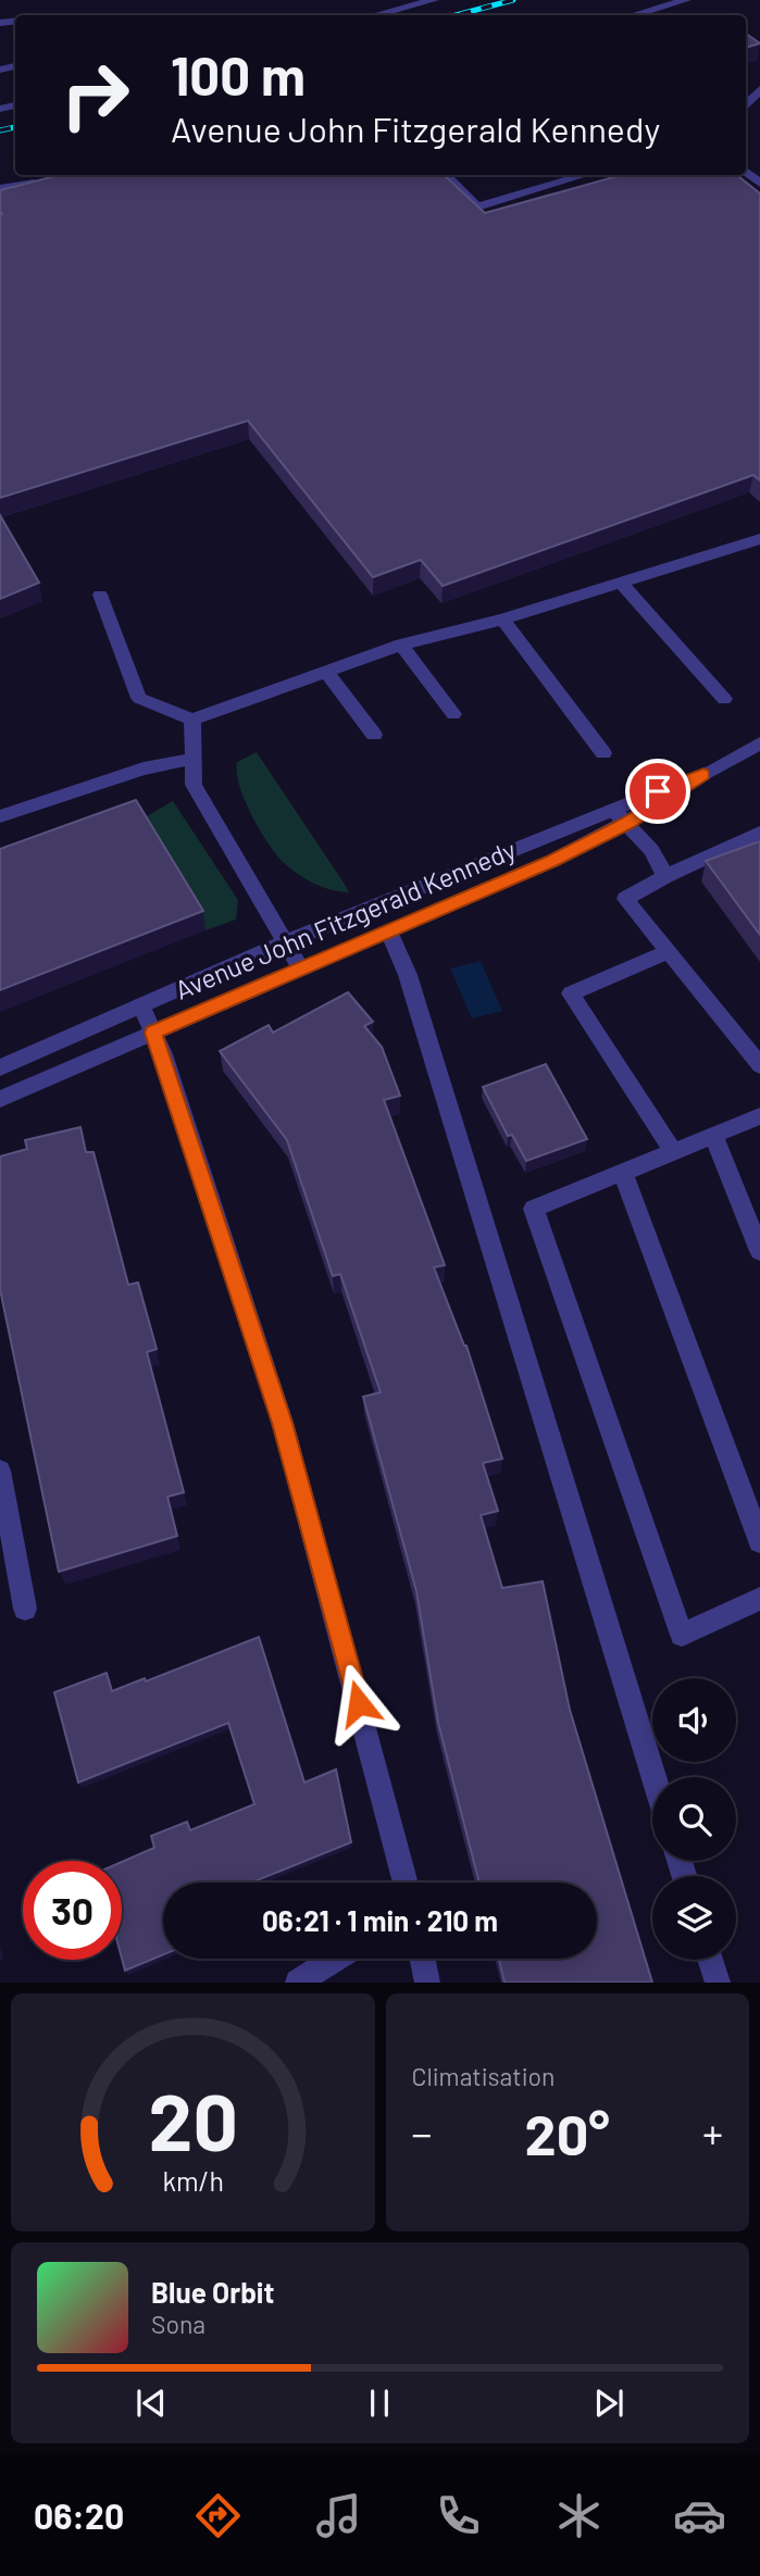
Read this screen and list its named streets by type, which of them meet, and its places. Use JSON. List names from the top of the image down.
{
  "streets": {
    "street": ["Avenue John Fitzgerald Kennedy"]
  },
  "page": {
    "turn": ["100 m", "Avenue John Fitzgerald Kennedy"],
    "limit": "30",
    "trip": "06:21 · 1 min · 210 m",
    "tile": "Climatisation",
    "heat": ["−", "20°", "+"],
    "song": ["Blue Orbit", "Sona"],
    "tabs": "06:20",
    "gauge": ["20", "km/h"]
  }
}
